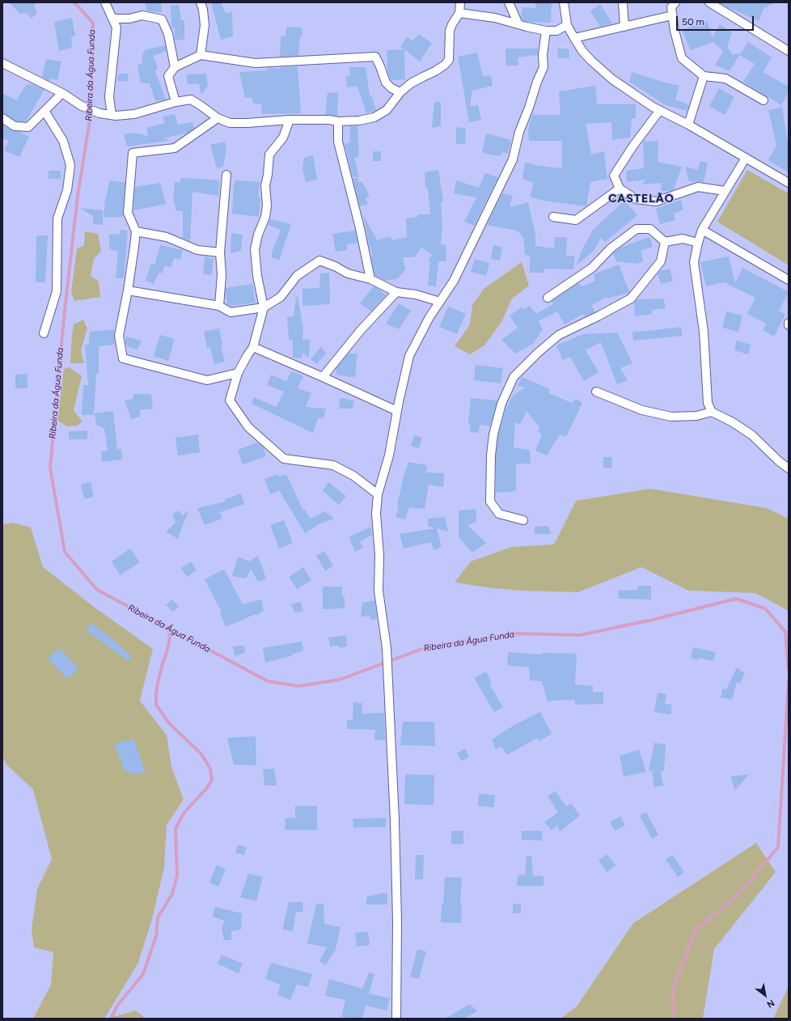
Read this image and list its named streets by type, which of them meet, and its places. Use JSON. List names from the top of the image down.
{
  "districts": ["CASTELÃO"],
  "water": ["Ribeira da Água Funda"],
  "scale_bar": "50 m",
  "north": "bottom right"
}
